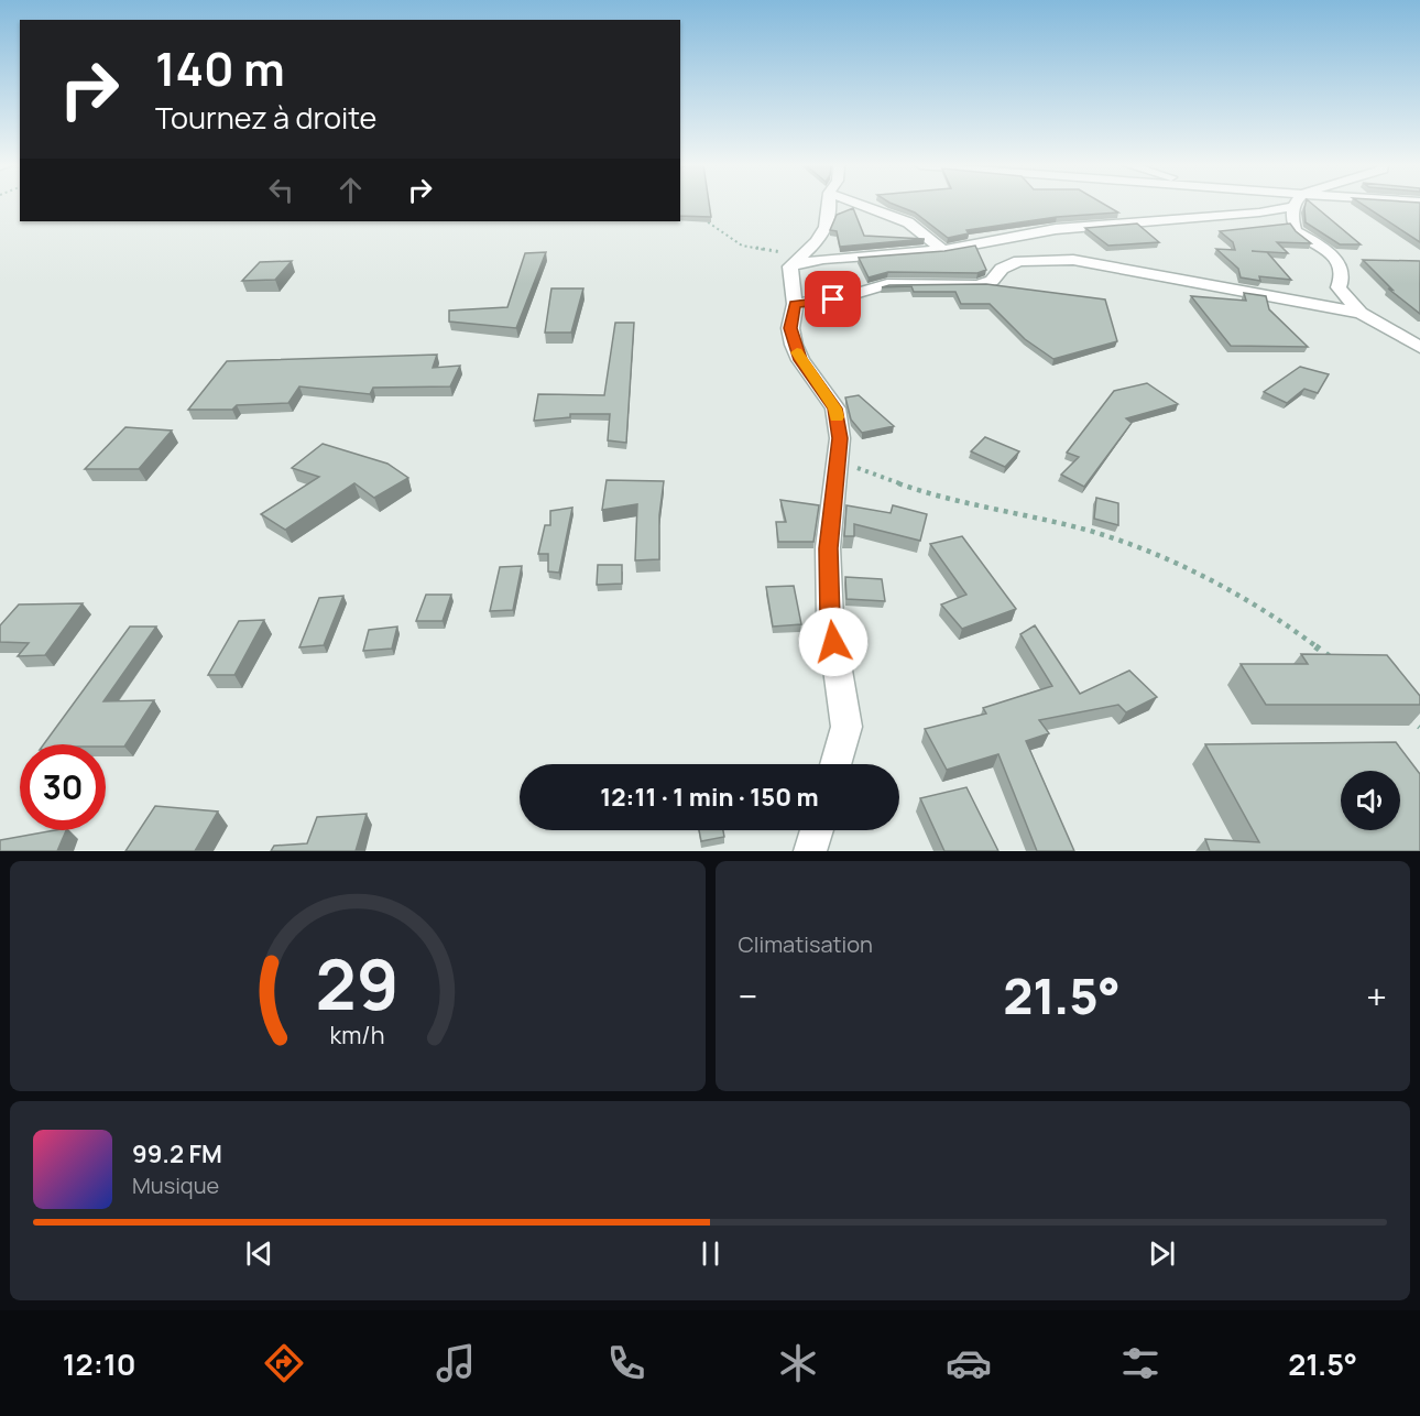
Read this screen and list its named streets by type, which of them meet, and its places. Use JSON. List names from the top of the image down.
{
  "page": {
    "turn": ["140 m", "Tournez à droite"],
    "limit": "30",
    "trip": "12:11 · 1 min · 150 m",
    "tile": "Climatisation",
    "heat": ["−", "21.5°", "+"],
    "song": ["99.2 FM", "Musique"],
    "tabs": ["12:10", "21.5°"],
    "gauge": ["29", "km/h"]
  }
}
